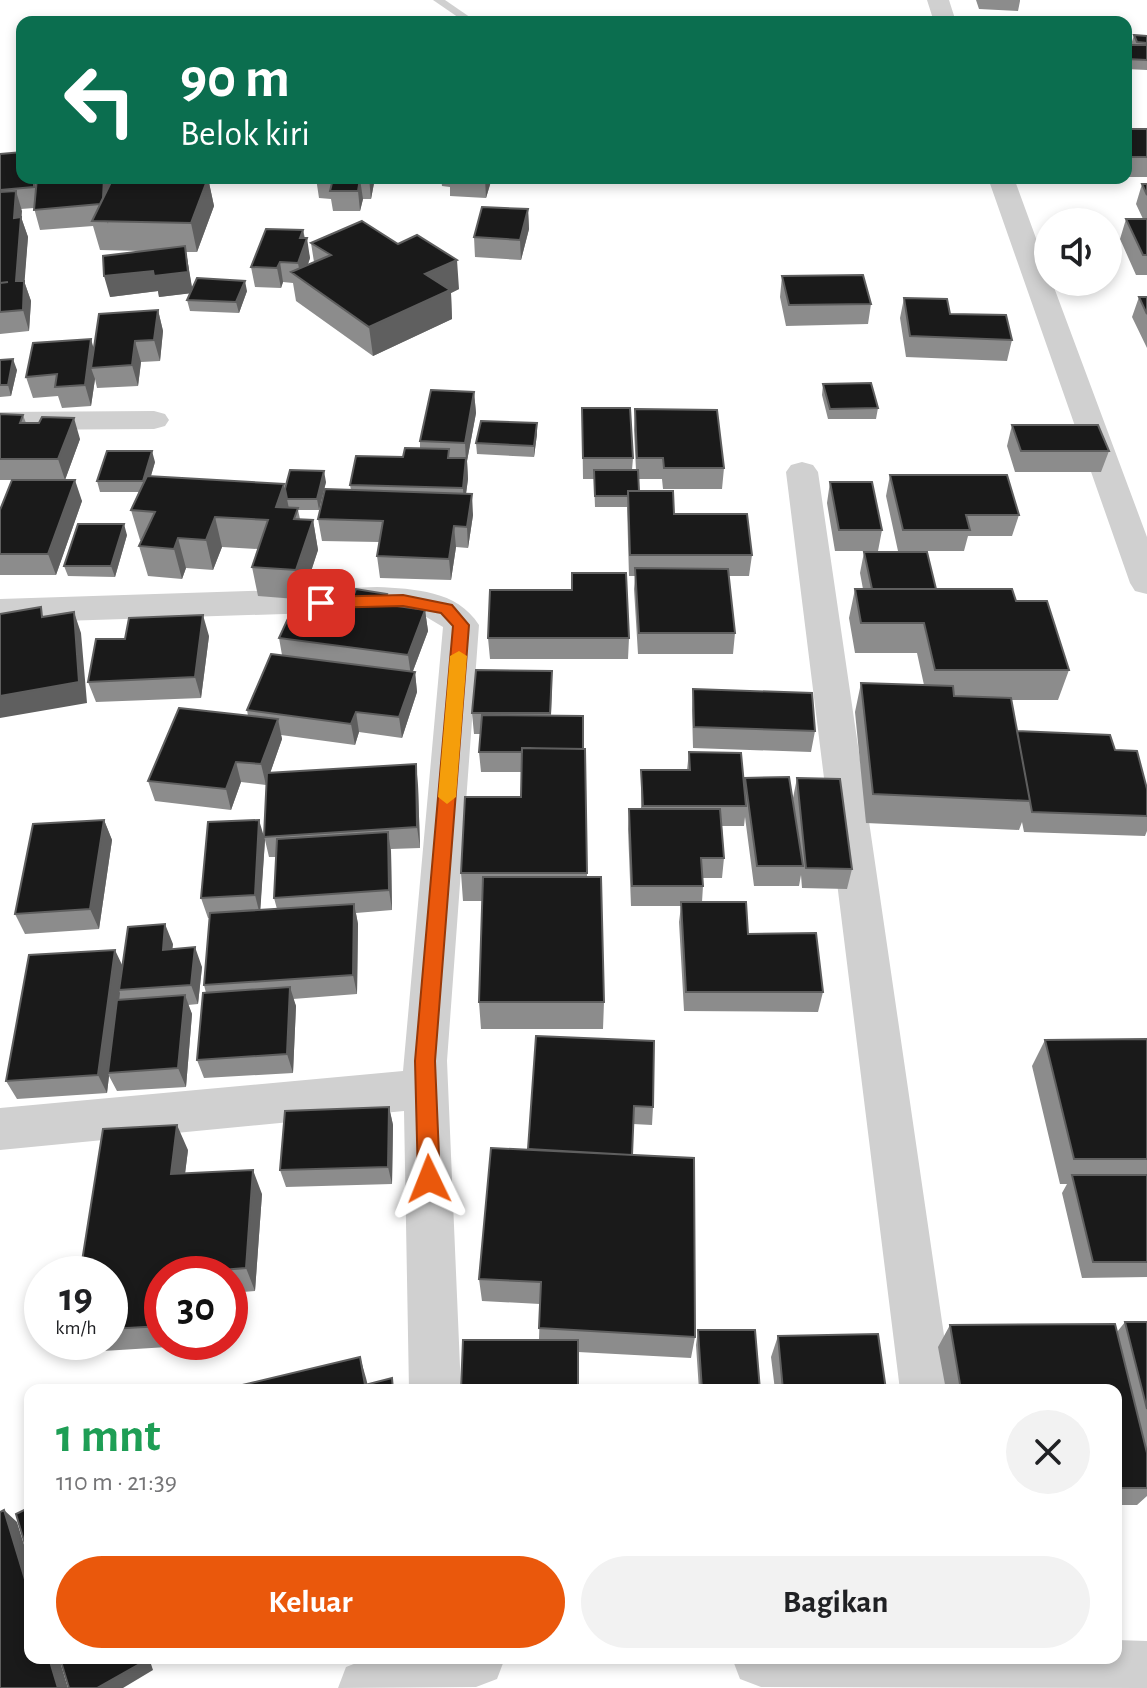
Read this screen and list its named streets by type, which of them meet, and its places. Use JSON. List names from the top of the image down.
{
  "page": {
    "turn": ["90 m", "Belok kiri"],
    "speed": "19 km/h",
    "limit": "30",
    "heading": ["1 mnt", "110 m · 21:39"],
    "buttons": ["Keluar", "Bagikan"]
  }
}
